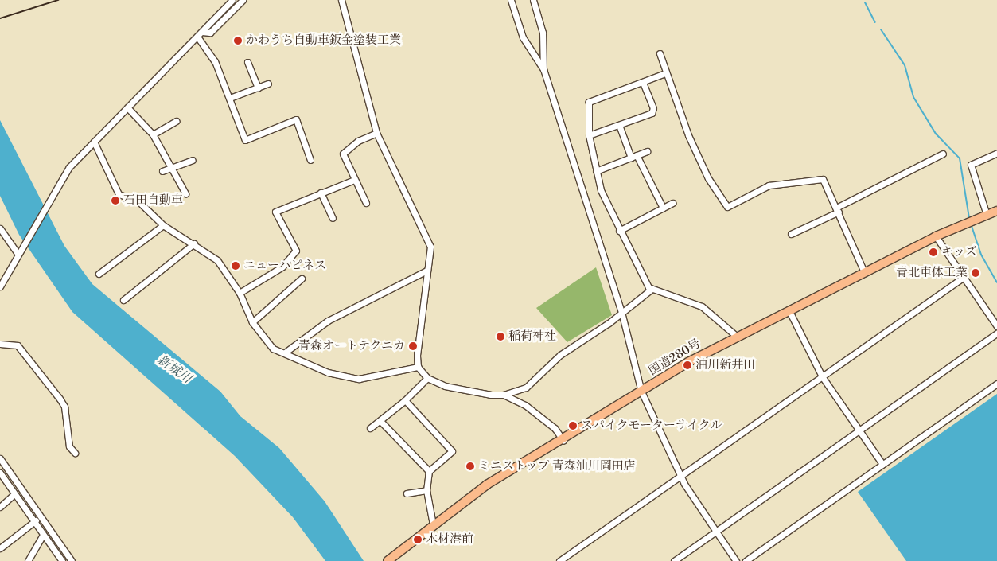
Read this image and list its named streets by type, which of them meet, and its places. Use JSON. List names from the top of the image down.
{
  "streets": {
    "highway": ["国道280号"]
  },
  "water": ["新城川"],
  "places": [
    "かわうち自動車鈑金塗装工業",
    "石田自動車",
    "キッズ",
    "ニューハピネス",
    "青北車体工業",
    "稲荷神社",
    "青森オートテクニカ",
    "油川新井田",
    "スパイクモーターサイクル",
    "ミニストップ 青森油川岡田店",
    "木材港前"
  ]
}
